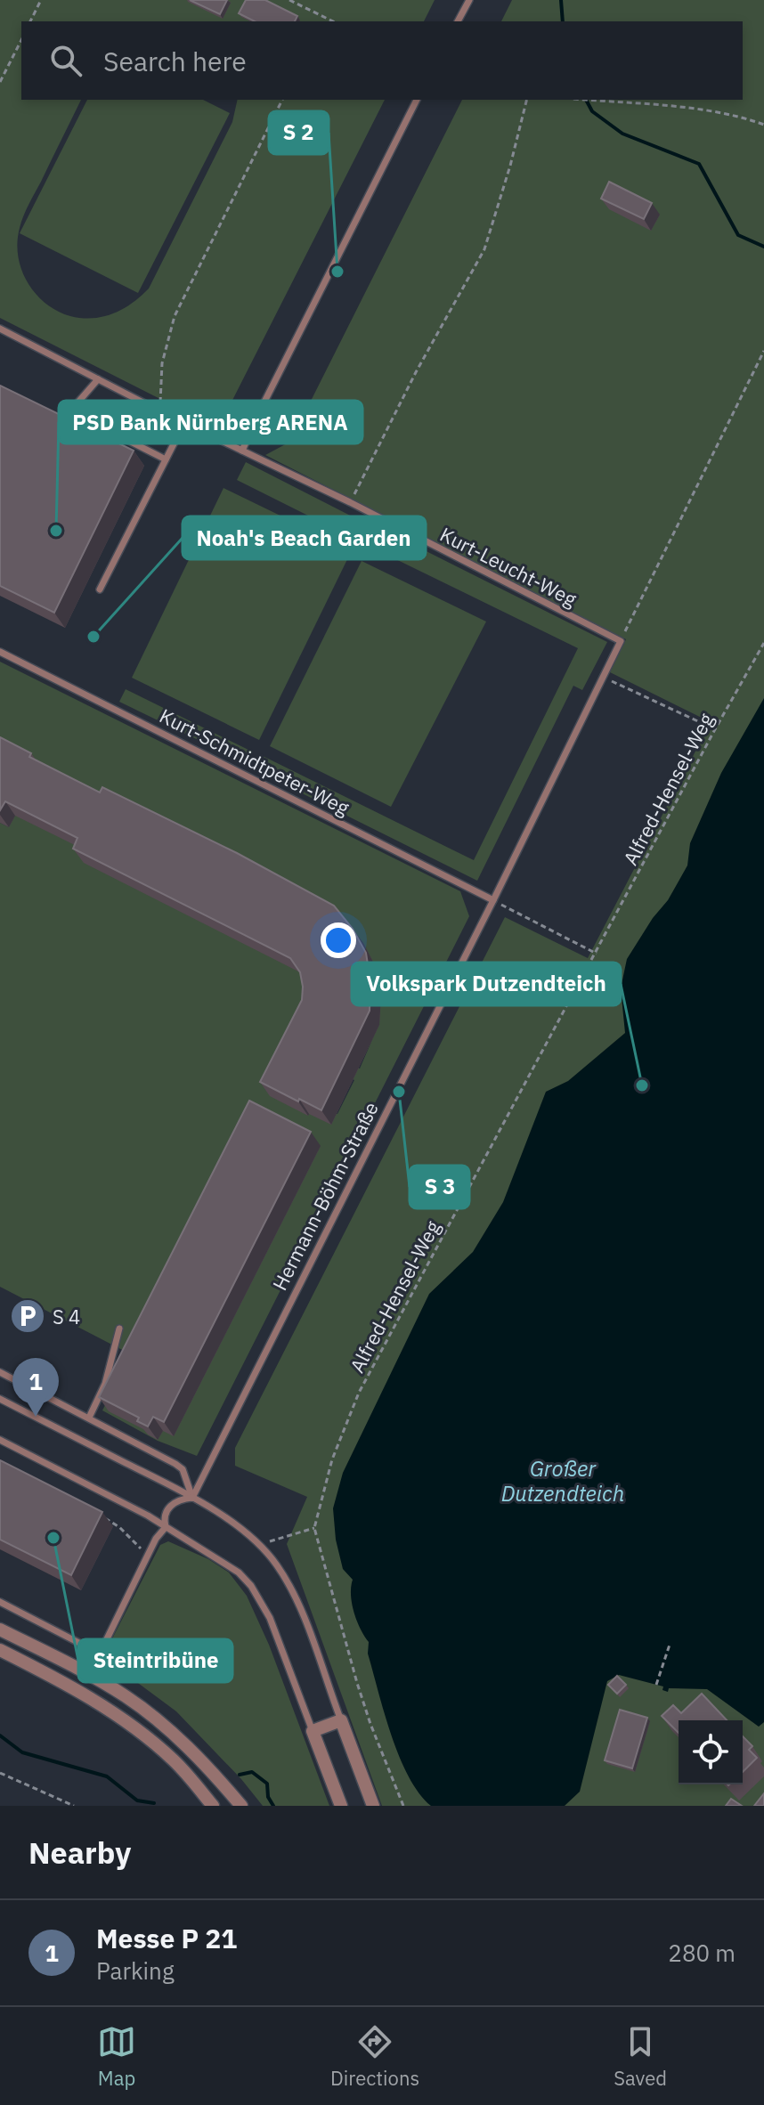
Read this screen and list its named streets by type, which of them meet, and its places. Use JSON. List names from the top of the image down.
{
  "streets": {
    "lane": ["Kurt-Leucht-Weg", "Kurt-Schmidtpeter-Weg", "Hermann-Böhm-Straße"],
    "path": ["Alfred-Hensel-Weg"]
  },
  "crossings": [
    ["Kurt-Leucht-Weg", "Hermann-Böhm-Straße"],
    ["Kurt-Schmidtpeter-Weg", "Hermann-Böhm-Straße"]
  ],
  "water": ["Großer Dutzendteich"],
  "places": {
    "other": [
      "S 2",
      "PSD Bank Nürnberg ARENA",
      "Noah's Beach Garden",
      "Volkspark Dutzendteich",
      "S 3",
      "Steintribüne"
    ],
    "parking": ["S 4"]
  },
  "page": {
    "search": "Search here",
    "pins": "1",
    "heading": "Nearby",
    "list": [
      {
        "mark": "1",
        "name": "Messe P 21",
        "note": "Parking",
        "value": "280 m"
      }
    ],
    "nav": ["Map", "Directions", "Saved"]
  }
}
